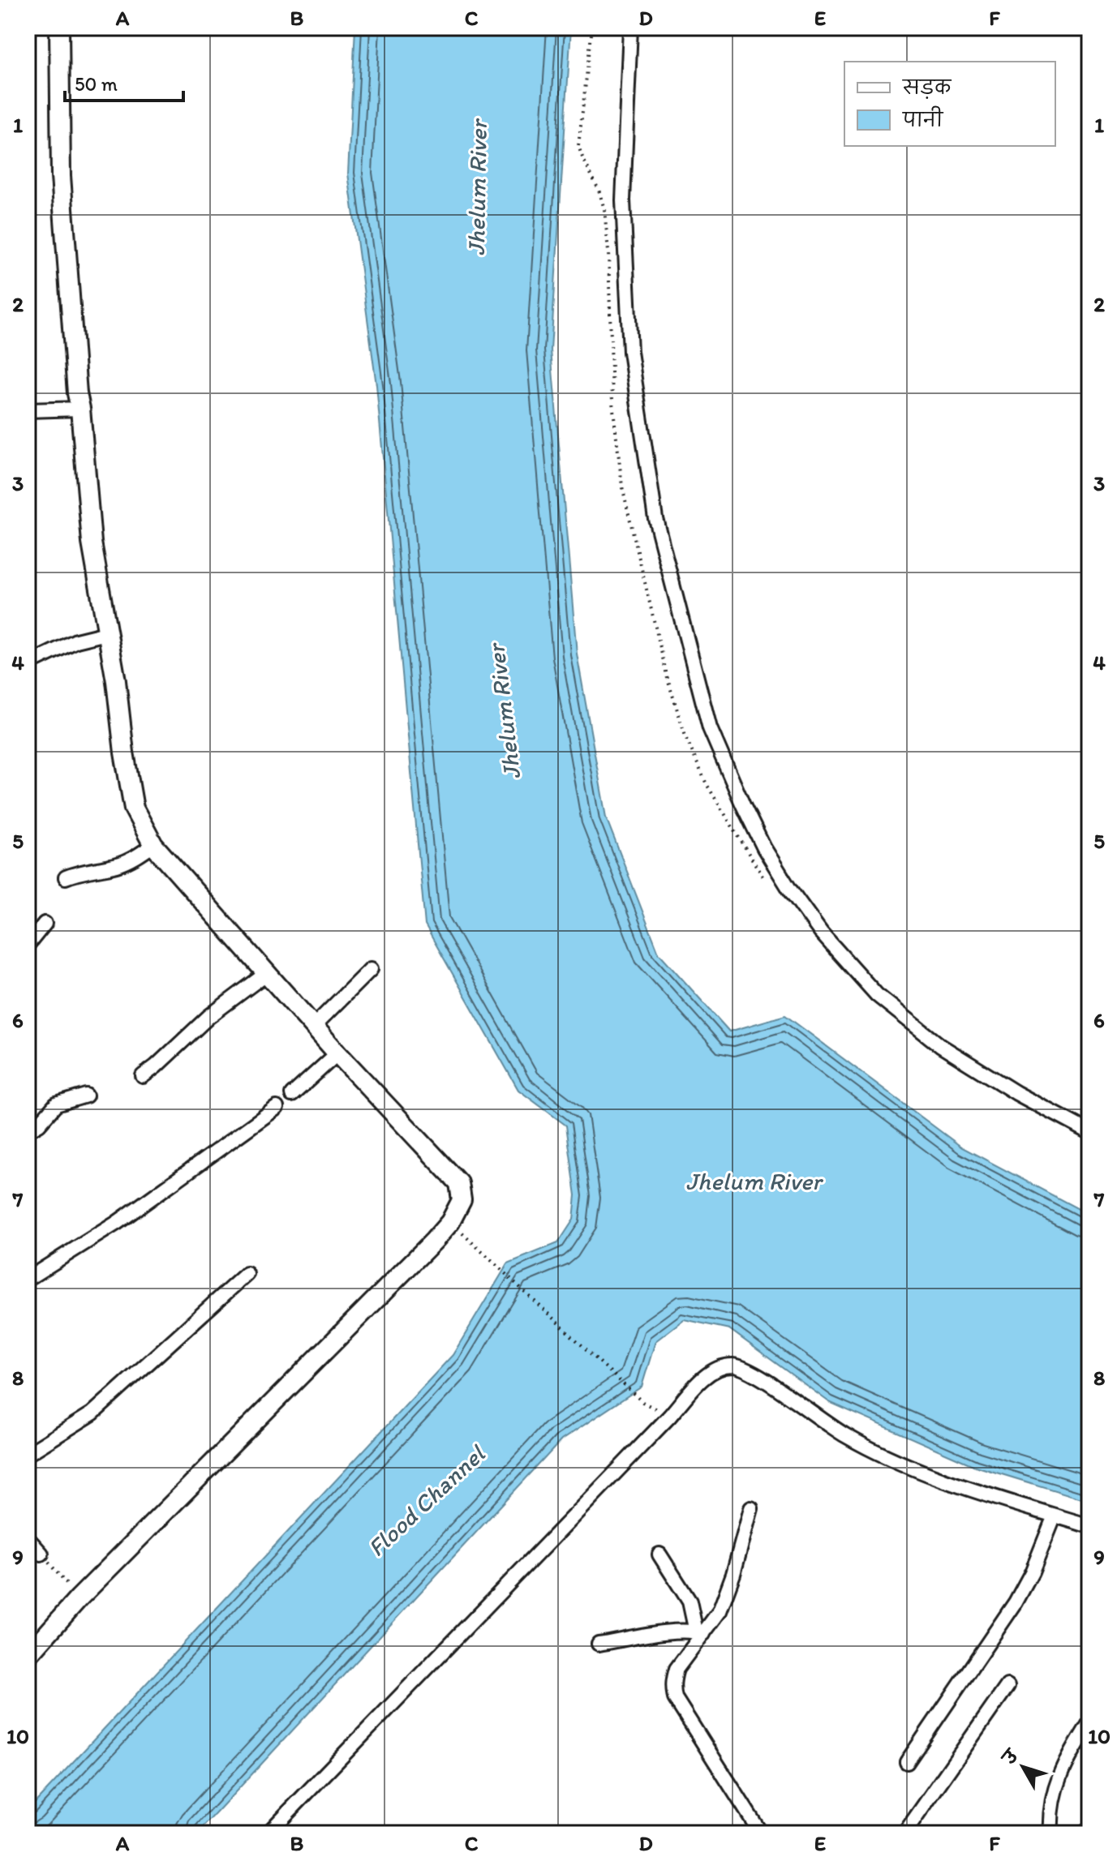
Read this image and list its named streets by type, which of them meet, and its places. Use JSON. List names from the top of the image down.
{
  "water": ["Jhelum River", "Flood Channel"],
  "legend": ["सड़क", "पानी"],
  "scale_bar": "50 m",
  "north": "top left",
  "grid": {
    "columns": [
      "A",
      "B",
      "C",
      "D",
      "E",
      "F"
    ],
    "rows": [
      "1",
      "2",
      "3",
      "4",
      "5",
      "6",
      "7",
      "8",
      "9",
      "10"
    ]
  }
}
